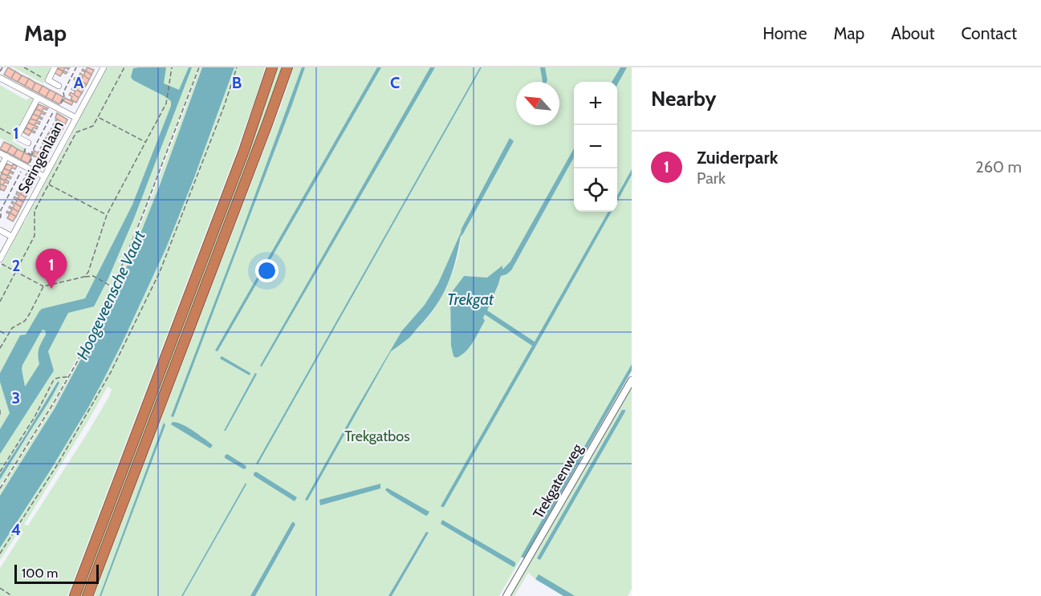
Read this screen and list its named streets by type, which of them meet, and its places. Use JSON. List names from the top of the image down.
{
  "streets": {
    "street": ["Seringenlaan", "Trekgatenweg"]
  },
  "water": ["Hoogeveensche Vaart", "Trekgat"],
  "parks": ["Trekgatbos"],
  "scale_bar": "100 m",
  "north": "top left",
  "page": {
    "header": "Map",
    "nav": [
      "Home",
      "Map",
      "About",
      "Contact"
    ],
    "heading": "Nearby",
    "map_buttons": ["+", "−"],
    "list": [
      {
        "mark": "1",
        "name": "Zuiderpark",
        "note": "Park",
        "value": "260 m"
      }
    ],
    "pins": "1",
    "scale": "100 m"
  },
  "grid": {
    "columns": ["A", "B", "C"],
    "rows": [
      "1",
      "2",
      "3",
      "4"
    ]
  }
}
